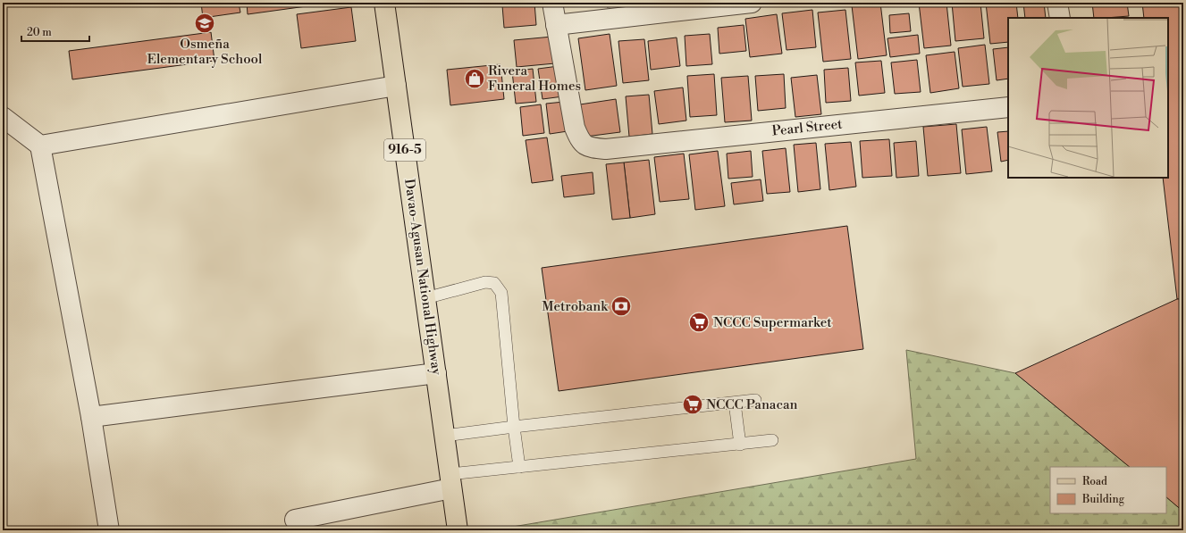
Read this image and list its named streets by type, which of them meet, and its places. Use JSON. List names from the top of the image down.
{
  "streets": {
    "main road": ["916-5", "Davao-Agusan National Highway"],
    "street": ["Pearl Street"]
  },
  "places": {
    "school or university": ["Osmeña Elementary School"],
    "shop": ["Rivera Funeral Homes"],
    "bank": ["Metrobank"],
    "supermarket": ["NCCC Supermarket", "NCCC Panacan"]
  },
  "legend": ["Road", "Building"],
  "scale_bar": "20 m"
}
